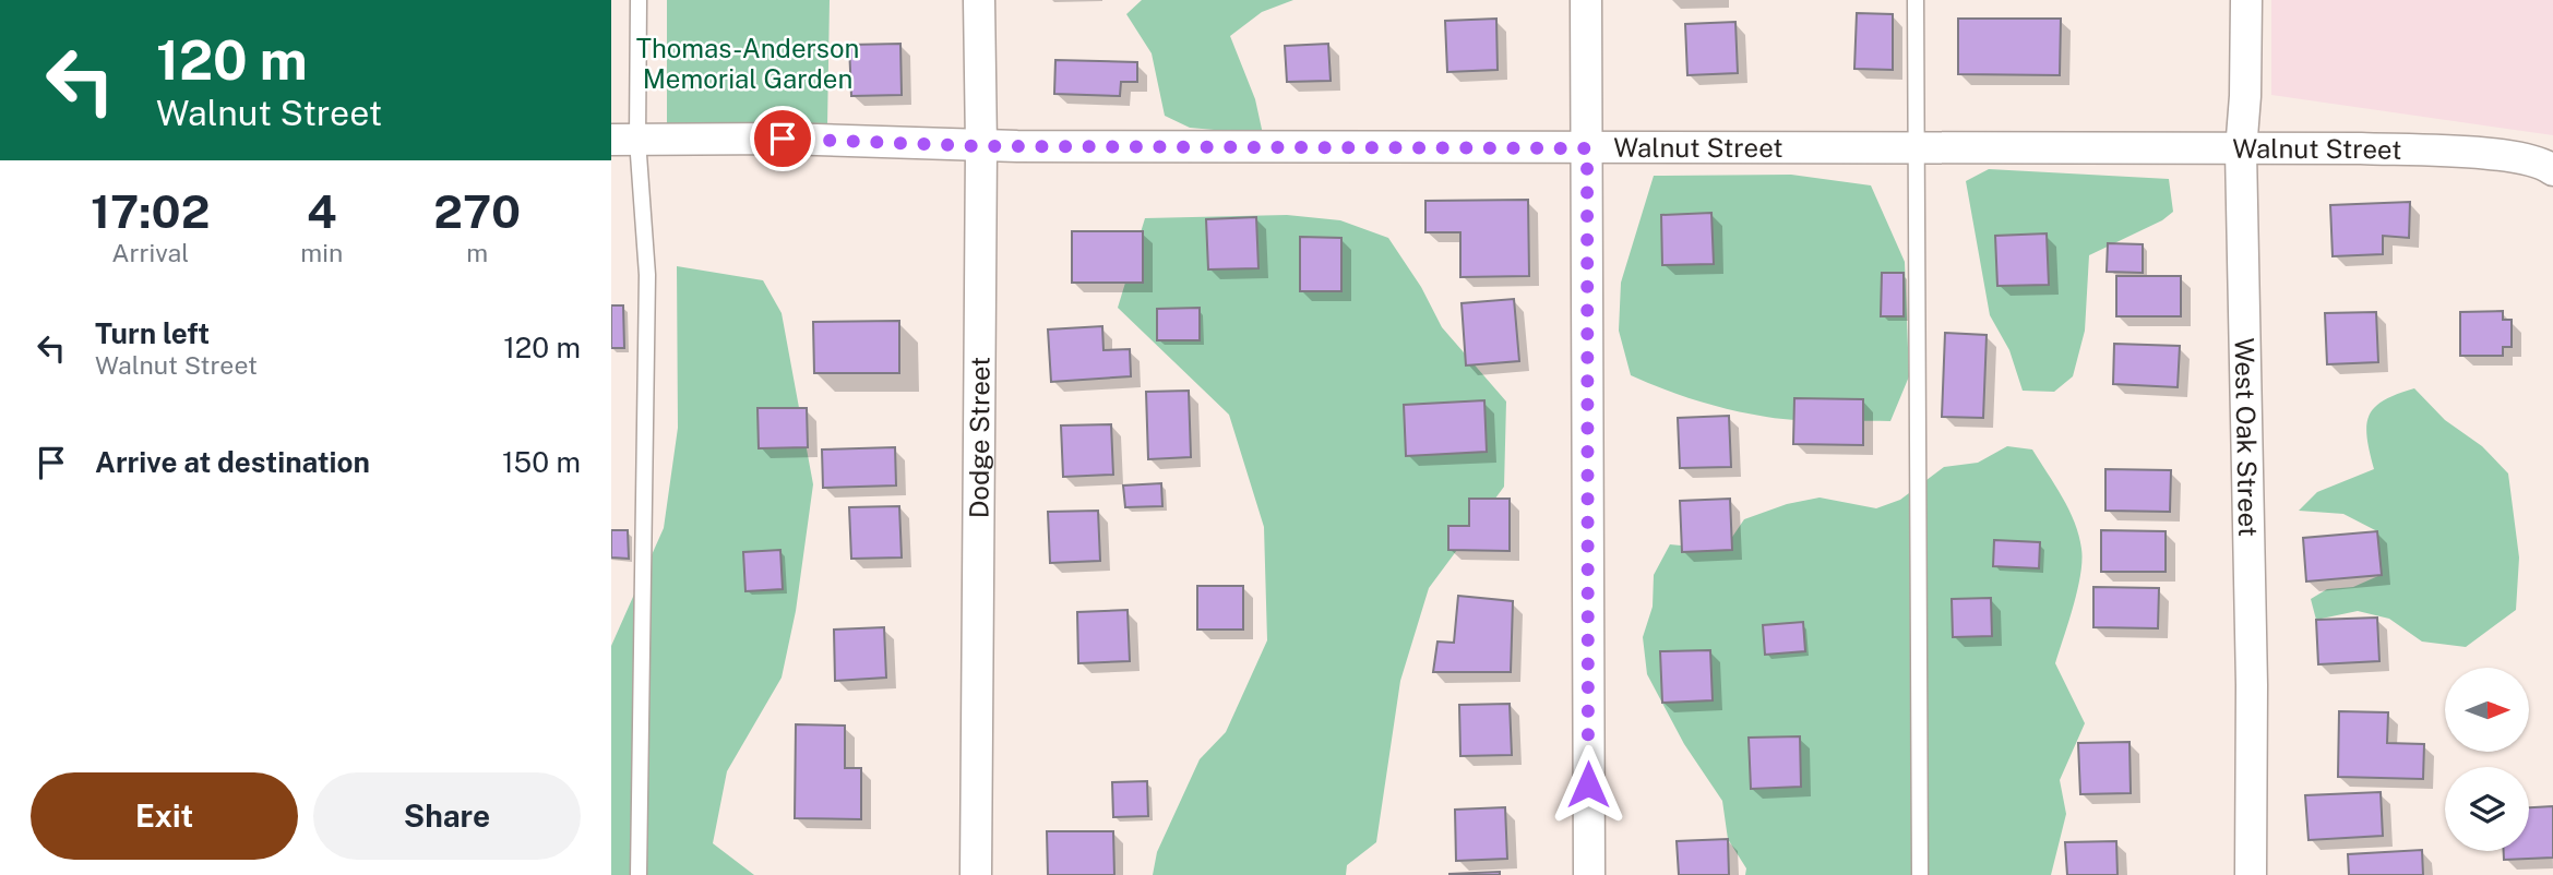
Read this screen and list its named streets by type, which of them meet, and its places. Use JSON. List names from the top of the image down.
{
  "streets": {
    "street": ["Walnut Street", "Dodge Street", "West Oak Street"]
  },
  "crossings": [
    ["Walnut Street", "Dodge Street"],
    ["Walnut Street", "West Oak Street"]
  ],
  "parks": ["Thomas-Anderson Memorial Garden"],
  "north": "right",
  "page": {
    "turn": ["120 m", "Walnut Street"],
    "eta": [
      "17:02",
      "Arrival",
      "4",
      "min",
      "270",
      "m"
    ],
    "list": [
      {
        "name": "Turn left",
        "note": "Walnut Street",
        "value": "120 m"
      },
      {
        "name": "Arrive at destination",
        "value": "150 m"
      }
    ],
    "buttons": ["Exit", "Share"]
  }
}
